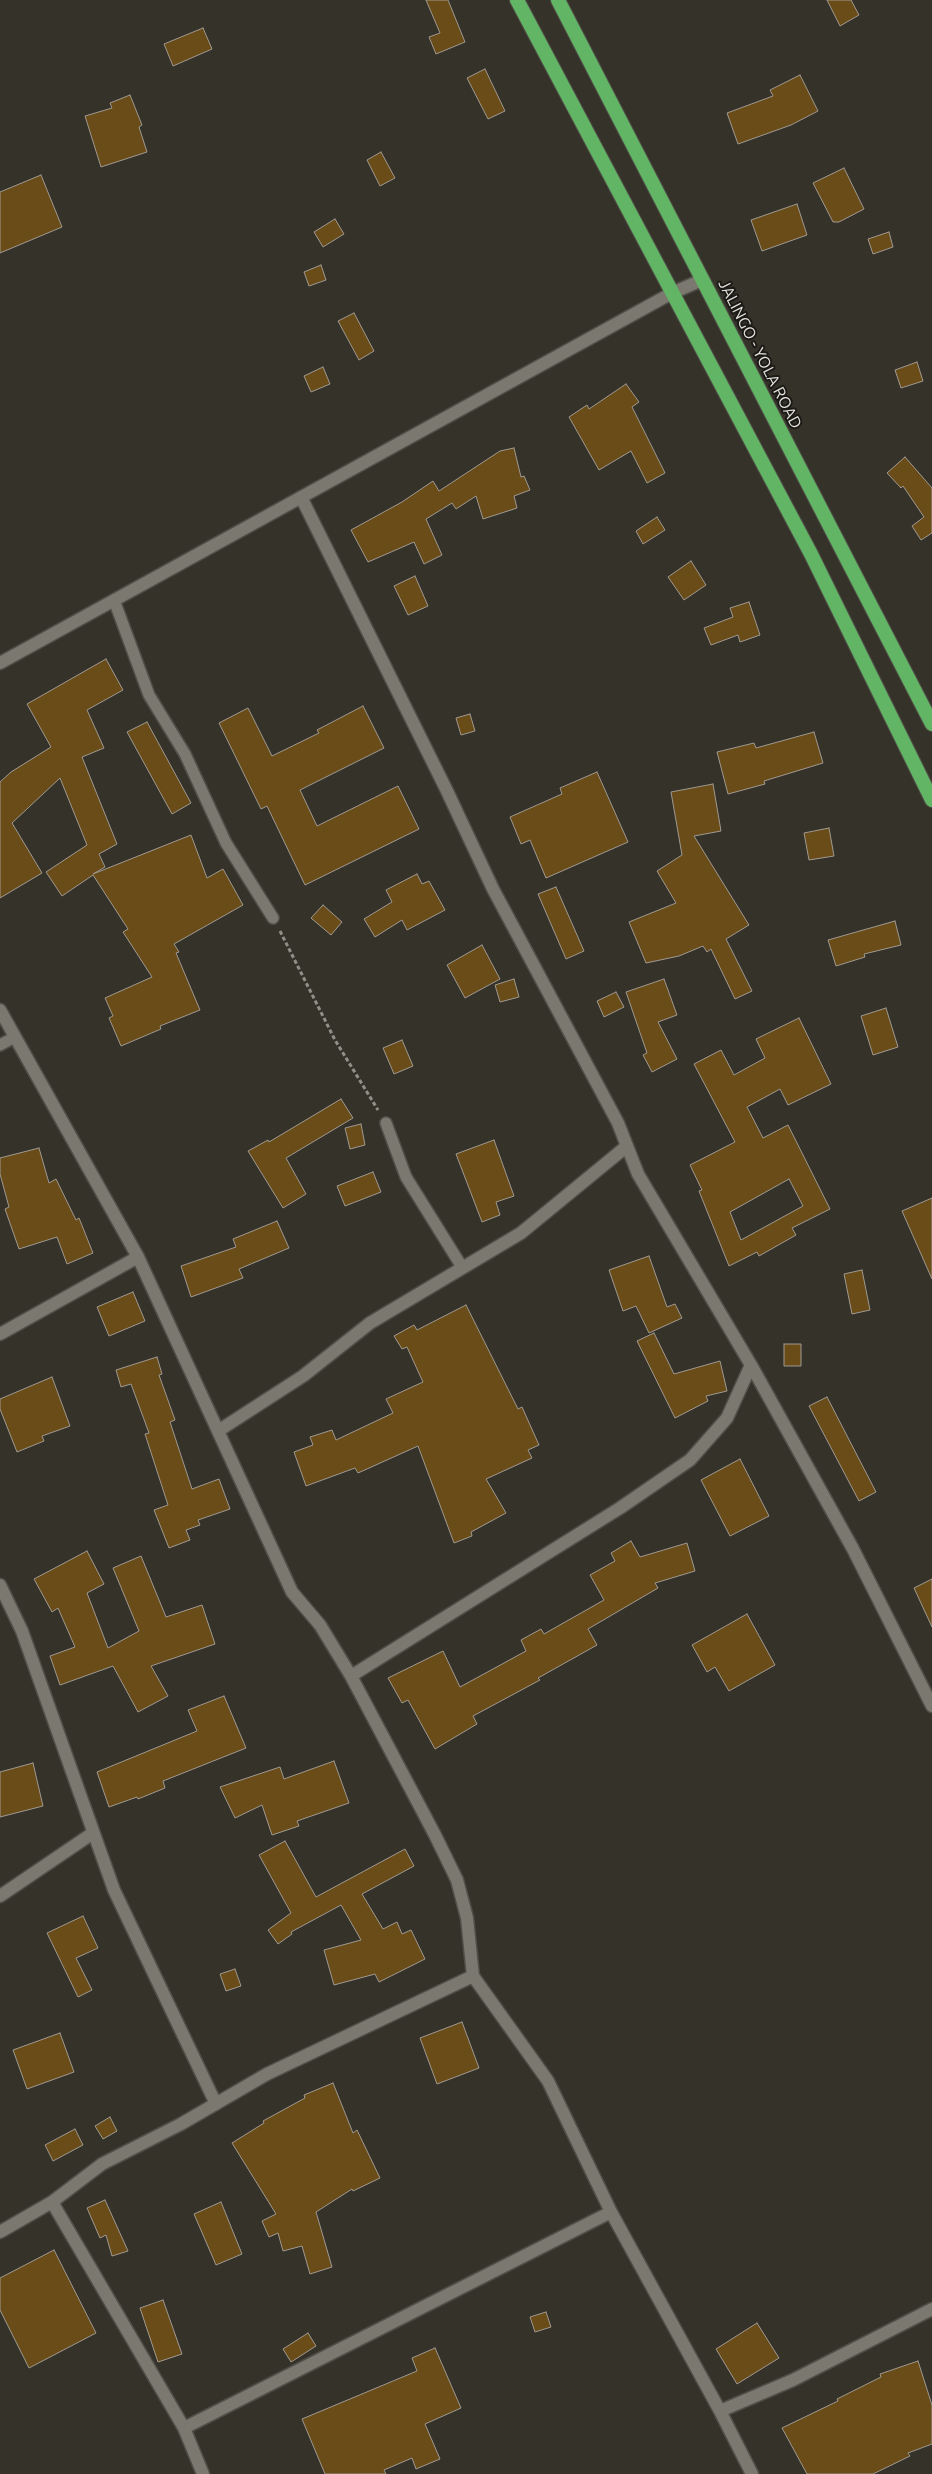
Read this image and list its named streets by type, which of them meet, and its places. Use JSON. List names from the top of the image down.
{
  "streets": {
    "highway": ["JALINGO - YOLA ROAD"]
  }
}
